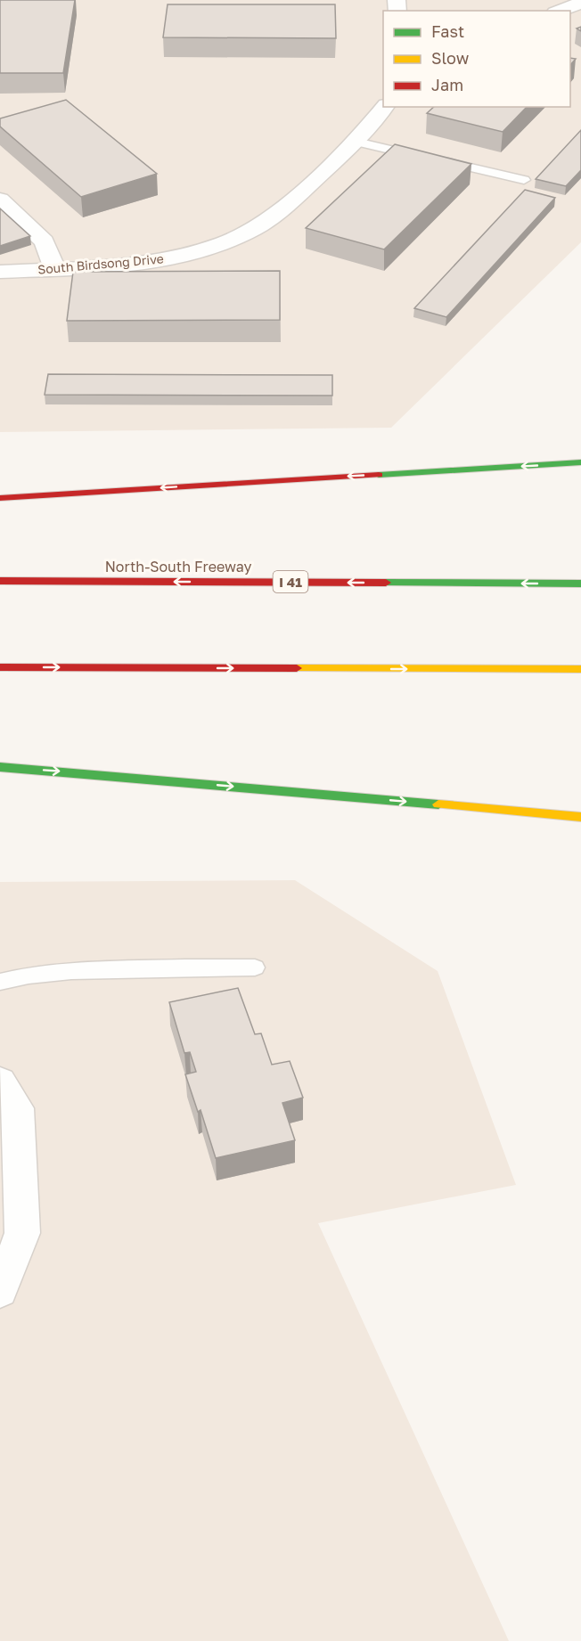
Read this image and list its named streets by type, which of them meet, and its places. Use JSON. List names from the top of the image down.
{
  "streets": {
    "highway": ["North-South Freeway", "I 41"],
    "street": ["South Birdsong Drive"]
  },
  "legend": ["Fast", "Slow", "Jam"]
}
